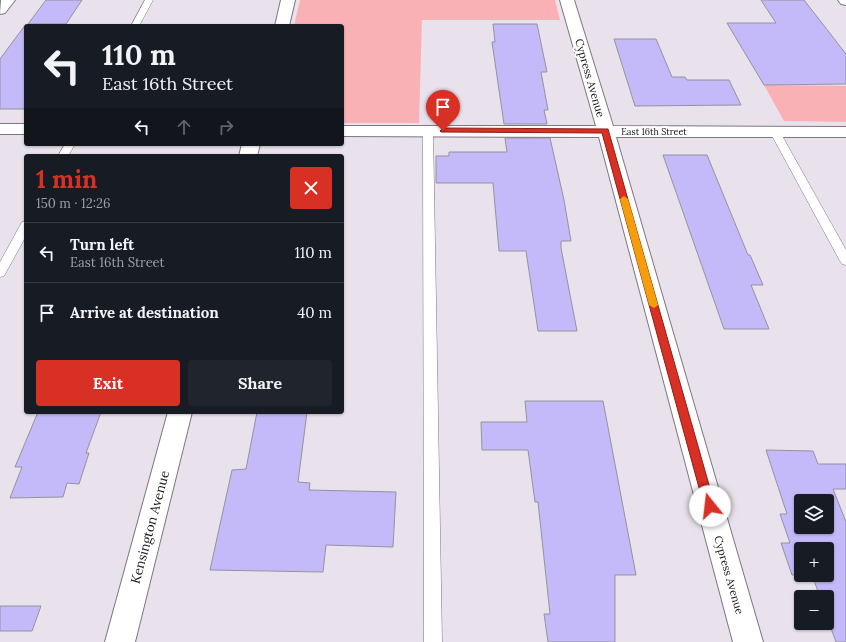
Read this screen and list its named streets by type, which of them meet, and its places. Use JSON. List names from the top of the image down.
{
  "streets": {
    "street": ["Cypress Avenue", "East 16th Street", "Kensington Avenue"]
  },
  "crossings": [
    ["Cypress Avenue", "East 16th Street"]
  ],
  "page": {
    "turn": ["110 m", "East 16th Street"],
    "heading": ["1 min", "150 m · 12:26"],
    "list": [
      {
        "name": "Turn left",
        "note": "East 16th Street",
        "value": "110 m"
      },
      {
        "name": "Arrive at destination",
        "value": "40 m"
      }
    ],
    "buttons": ["Exit", "Share"],
    "map_buttons": ["+", "−"]
  }
}
